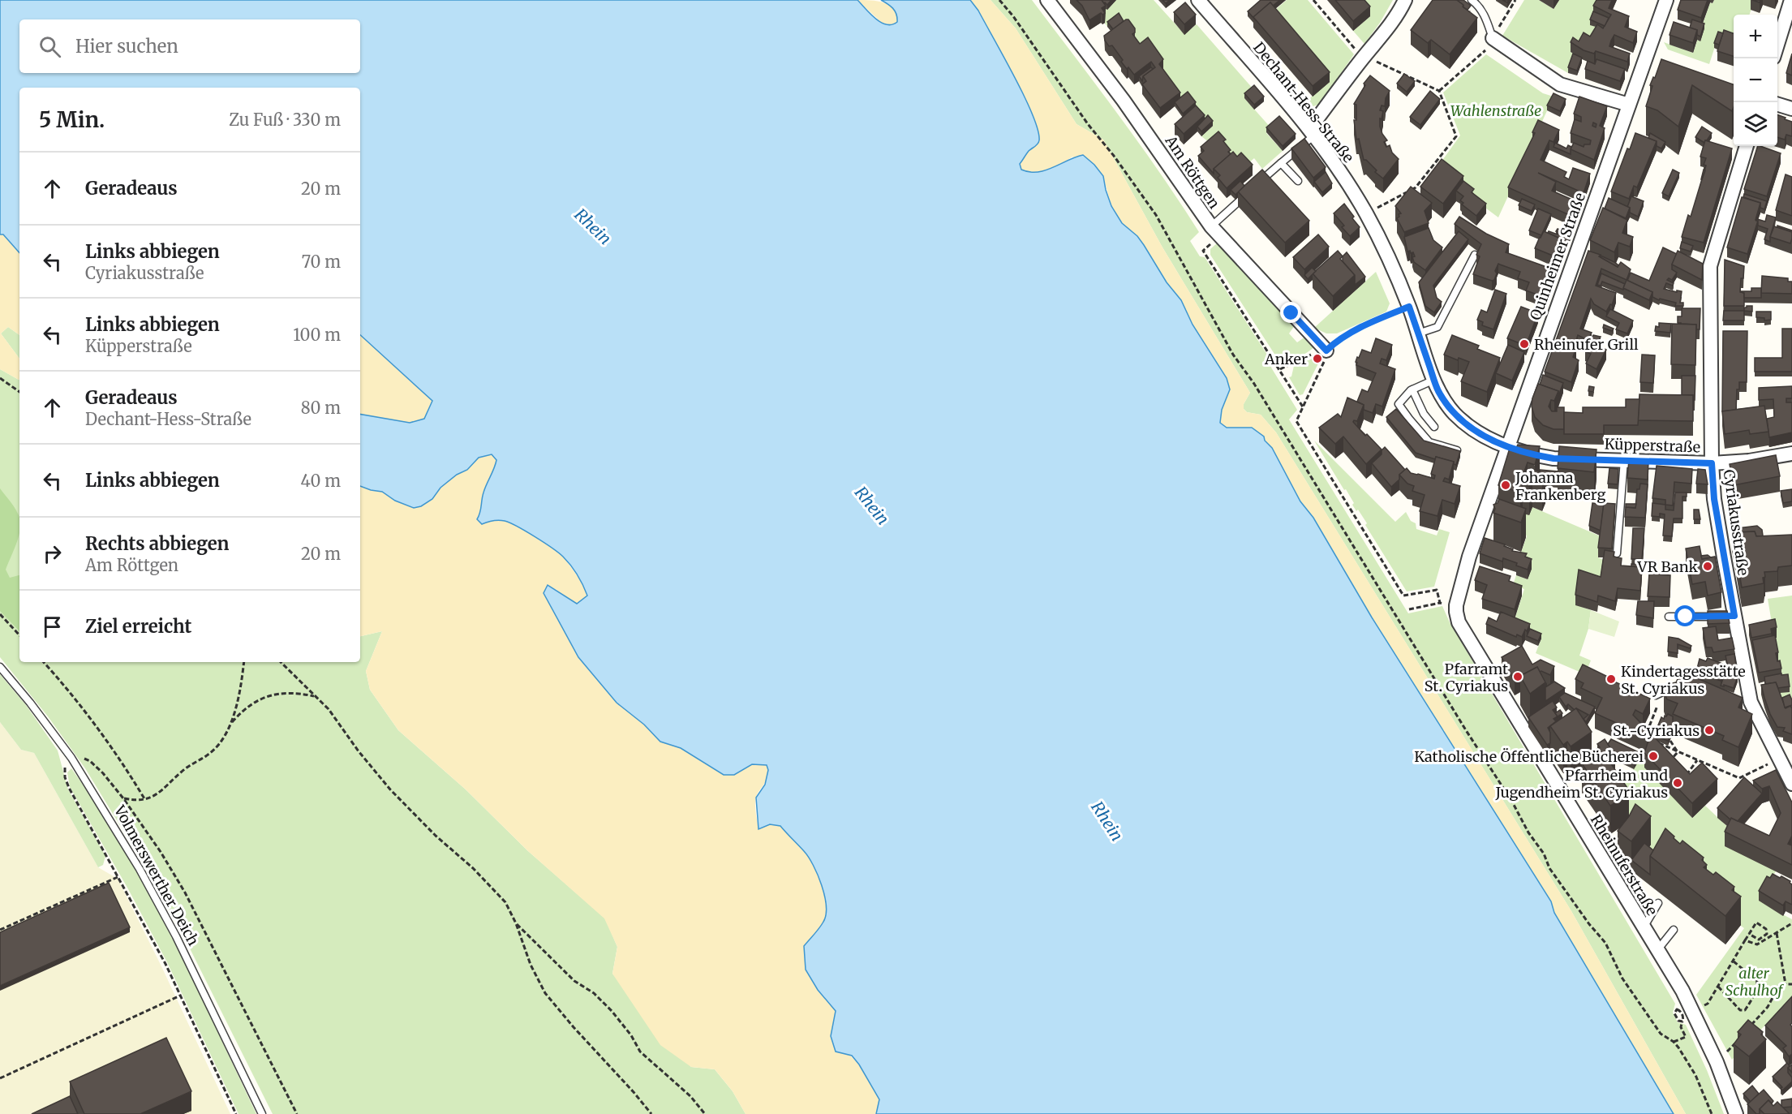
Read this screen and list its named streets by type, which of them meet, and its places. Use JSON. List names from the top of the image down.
{
  "streets": {
    "street": [
      "Dechant-Hess-Straße",
      "Am Röttgen",
      "Quinheimer Straße",
      "Küpperstraße",
      "Cyriakusstraße",
      "Rheinuferstraße"
    ],
    "lane": ["Volmerswerther Deich"]
  },
  "crossings": [
    ["Dechant-Hess-Straße", "Quinheimer Straße"],
    ["Dechant-Hess-Straße", "Küpperstraße"],
    ["Dechant-Hess-Straße", "Rheinuferstraße"],
    ["Quinheimer Straße", "Küpperstraße"],
    ["Quinheimer Straße", "Rheinuferstraße"],
    ["Küpperstraße", "Cyriakusstraße"],
    ["Küpperstraße", "Rheinuferstraße"]
  ],
  "water": ["Rhein"],
  "parks": ["Wahlenstraße", "alter Schulhof"],
  "places": [
    "Rheinufer Grill",
    "Anker",
    "Johanna Frankenberg",
    "VR Bank",
    "Pfarramt St. Cyriakus",
    "Kindertagesstätte St. Cyriakus",
    "St.-Cyriakus",
    "Katholische Öffentliche Bücherei",
    "Pfarrheim und Jugendheim St. Cyriakus"
  ],
  "page": {
    "map_buttons": ["+", "−"],
    "search": "Hier suchen",
    "heading": ["5 Min.", "Zu Fuß · 330 m"],
    "list": [
      ["Geradeaus", "20 m"],
      ["Links abbiegen", "Cyriakusstraße", "70 m"],
      ["Links abbiegen", "Küpperstraße", "100 m"],
      ["Geradeaus", "Dechant-Hess-Straße", "80 m"],
      ["Links abbiegen", "40 m"],
      ["Rechts abbiegen", "Am Röttgen", "20 m"],
      "Ziel erreicht"
    ]
  }
}
